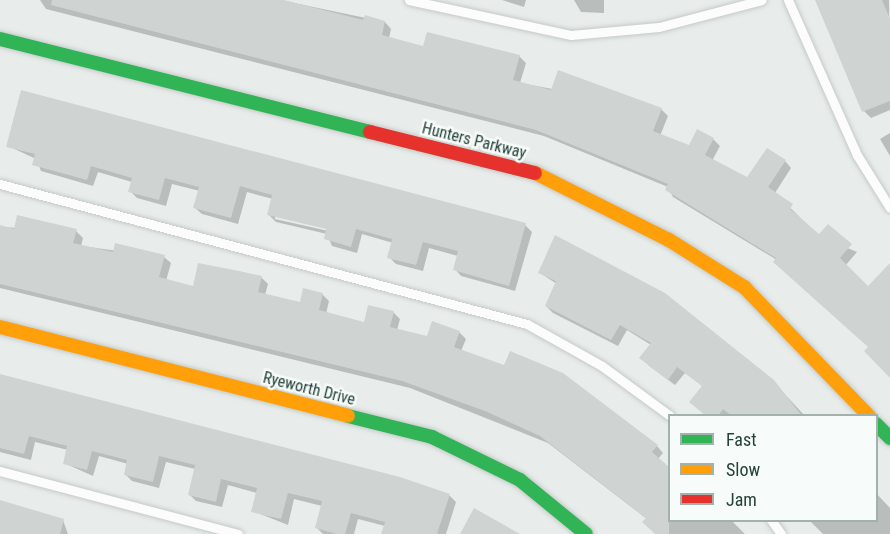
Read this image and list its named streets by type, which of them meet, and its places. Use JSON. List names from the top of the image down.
{
  "streets": {
    "street": ["Hunters Parkway", "Ryeworth Drive"]
  },
  "legend": ["Fast", "Slow", "Jam"]
}
